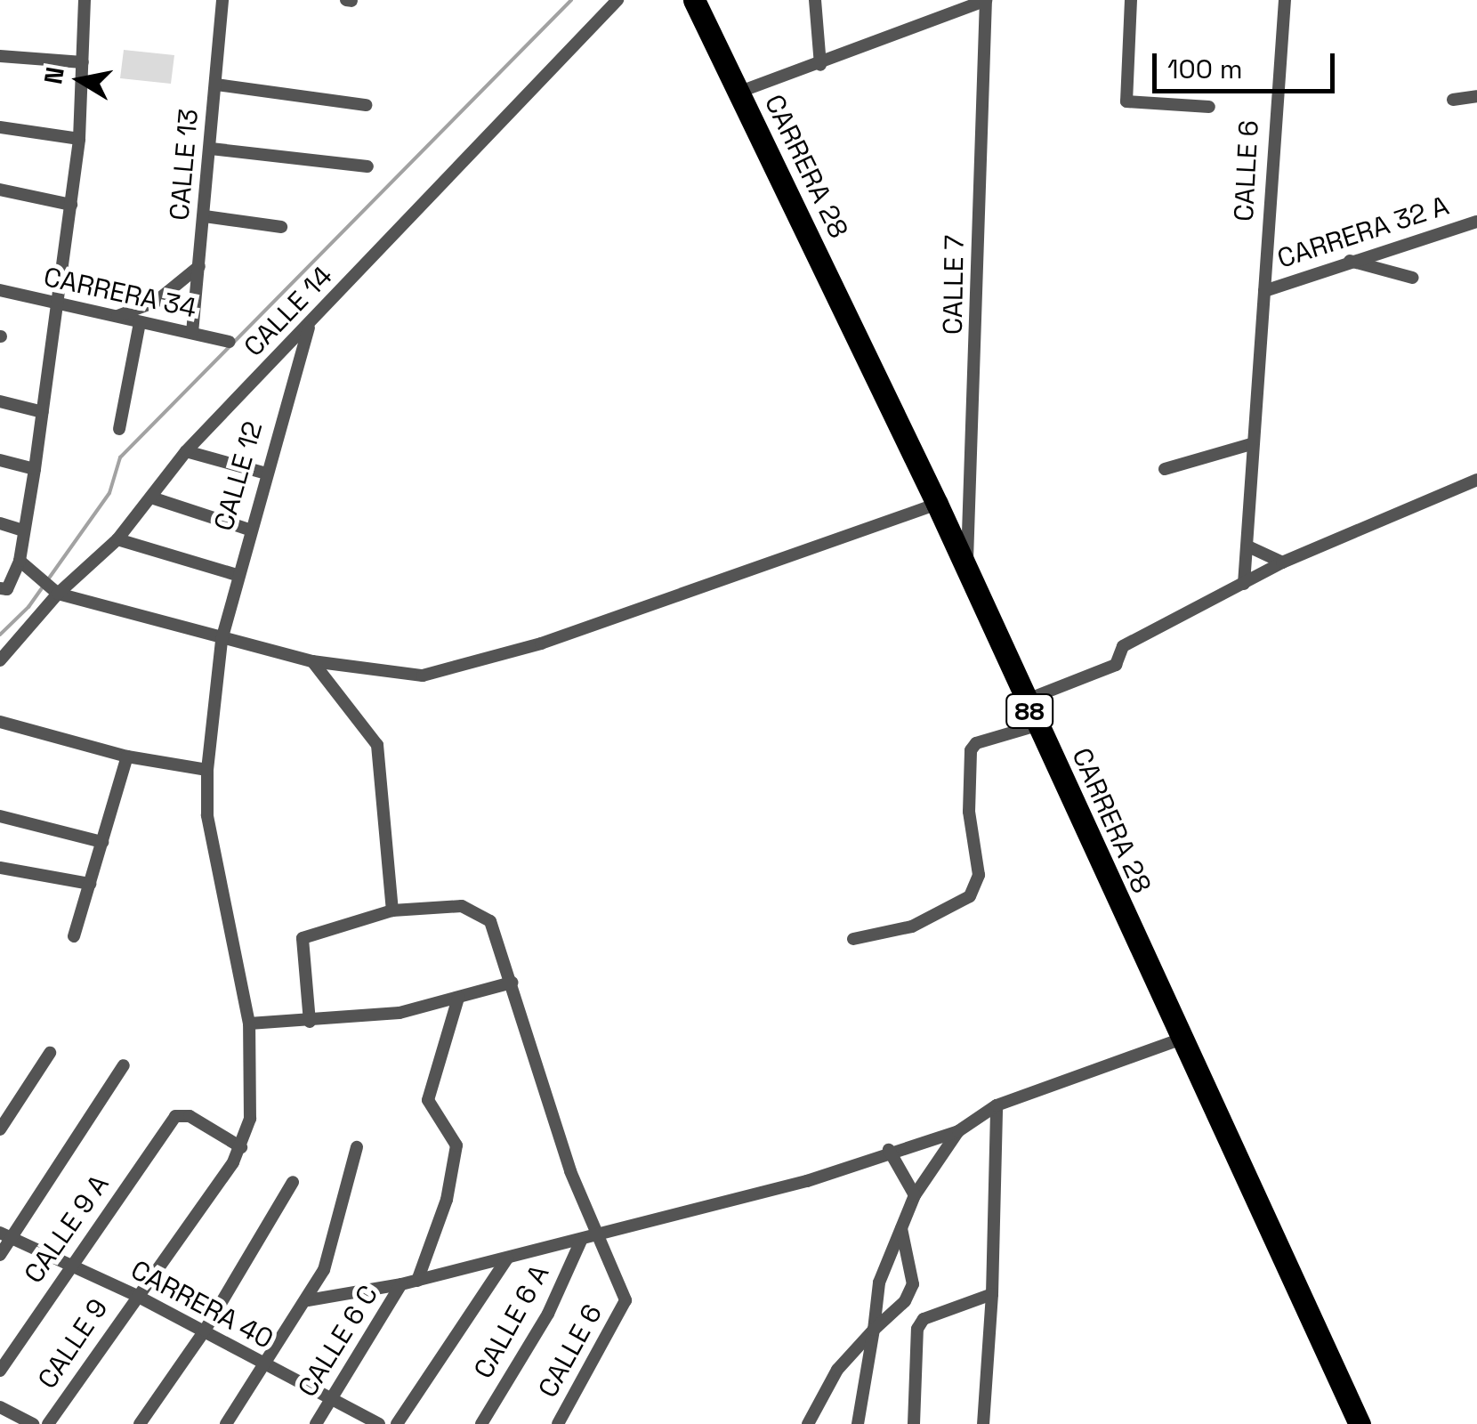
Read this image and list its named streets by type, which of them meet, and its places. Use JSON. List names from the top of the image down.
{
  "streets": {
    "highway": ["CARRERA 28", "88"],
    "street": [
      "CALLE 13",
      "CALLE 6",
      "CARRERA 32 A",
      "CALLE 7",
      "CARRERA 34",
      "CALLE 14",
      "CALLE 12",
      "CALLE 9 A",
      "CARRERA 40",
      "CALLE 6 A",
      "CALLE 6 C",
      "CALLE 9"
    ]
  },
  "crossings": [
    ["CALLE 13", "CARRERA 34"],
    ["CARRERA 28", "CALLE 7"],
    ["CALLE 6", "CARRERA 32 A"],
    ["CALLE 14", "CALLE 12"],
    ["CALLE 12", "CALLE 9"],
    ["CALLE 9 A", "CARRERA 40"],
    ["CALLE 9 A", "CALLE 9"],
    ["CARRERA 40", "CALLE 6 C"],
    ["CARRERA 40", "CALLE 9"]
  ],
  "scale_bar": "100 m",
  "north": "left"
}
